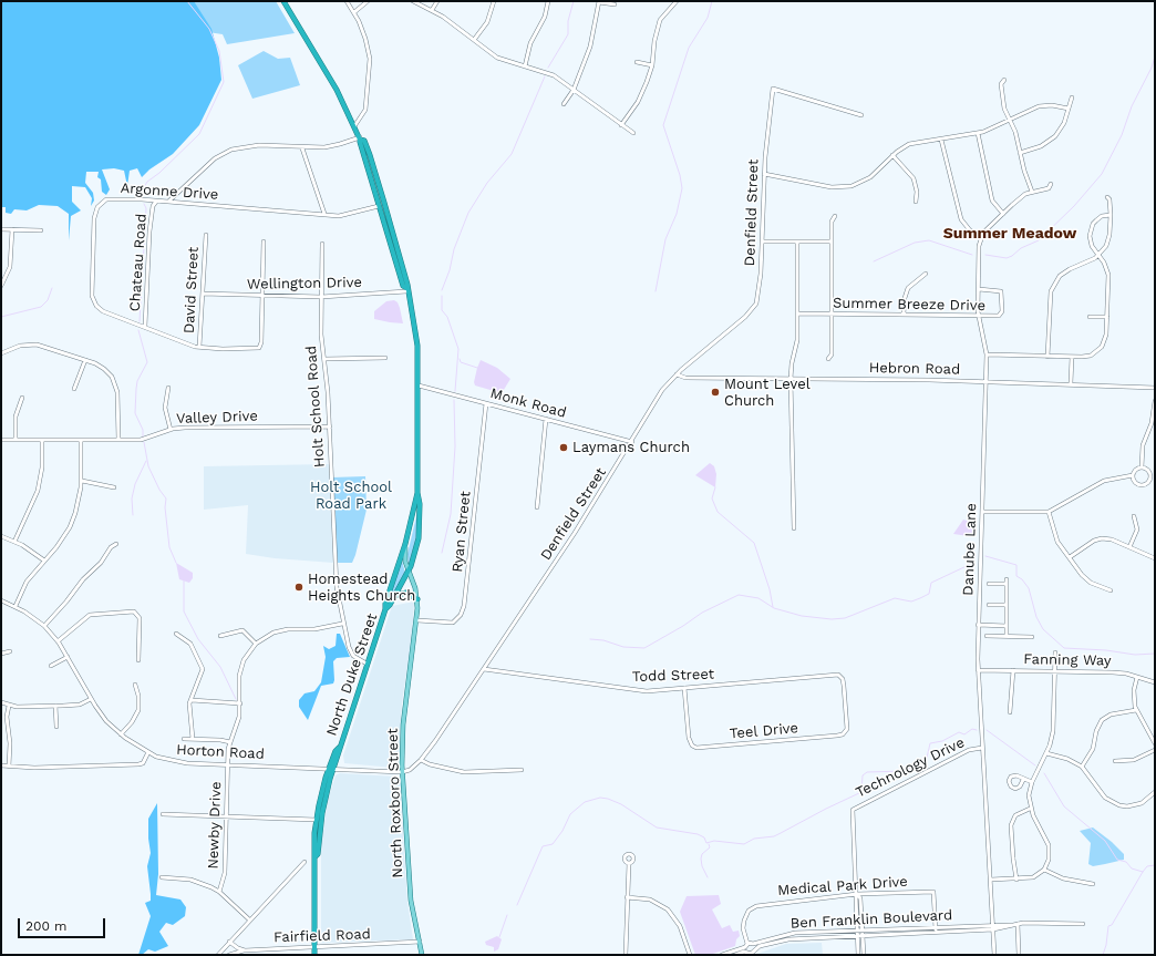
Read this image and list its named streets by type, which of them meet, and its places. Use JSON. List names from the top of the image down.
{
  "streets": {
    "highway": ["North Duke Street", "North Roxboro Street"],
    "street": [
      "Argonne Drive",
      "Denfield Street",
      "Chateau Road",
      "Wellington Drive",
      "David Street",
      "Summer Breeze Drive",
      "Hebron Road",
      "Monk Road",
      "Holt School Road",
      "Valley Drive",
      "Ryan Street",
      "Danube Lane",
      "Fanning Way",
      "Todd Street",
      "Teel Drive",
      "Horton Road",
      "Technology Drive",
      "Newby Drive",
      "Medical Park Drive",
      "Ben Franklin Boulevard",
      "Fairfield Road"
    ]
  },
  "crossings": [
    ["Argonne Drive", "Chateau Road"],
    ["Argonne Drive", "Wellington Drive"],
    ["Argonne Drive", "David Street"],
    ["Argonne Drive", "North Roxboro Street"],
    ["Denfield Street", "Hebron Road"],
    ["Denfield Street", "Monk Road"],
    ["Denfield Street", "Todd Street"],
    ["Denfield Street", "Horton Road"],
    ["Denfield Street", "North Roxboro Street"],
    ["Wellington Drive", "David Street"],
    ["Wellington Drive", "Holt School Road"],
    ["Wellington Drive", "North Roxboro Street"],
    ["Summer Breeze Drive", "Danube Lane"],
    ["Hebron Road", "Danube Lane"],
    ["Monk Road", "Ryan Street"],
    ["Monk Road", "North Roxboro Street"],
    ["Holt School Road", "Valley Drive"],
    ["Holt School Road", "North Duke Street"],
    ["Holt School Road", "Newby Drive"],
    ["Ryan Street", "North Roxboro Street"],
    ["Danube Lane", "Fanning Way"],
    ["Danube Lane", "Technology Drive"],
    ["Danube Lane", "Ben Franklin Boulevard"],
    ["North Duke Street", "Horton Road"],
    ["North Duke Street", "North Roxboro Street"],
    ["North Duke Street", "Fairfield Road"],
    ["Todd Street", "Teel Drive"],
    ["Horton Road", "North Roxboro Street"],
    ["Horton Road", "Newby Drive"],
    ["Technology Drive", "Medical Park Drive"],
    ["Technology Drive", "Ben Franklin Boulevard"],
    ["North Roxboro Street", "Fairfield Road"],
    ["Medical Park Drive", "Ben Franklin Boulevard"]
  ],
  "districts": ["Summer Meadow"],
  "parks": ["Holt School Road Park"],
  "places": ["Mount Level Church", "Laymans Church", "Homestead Heights Church"],
  "scale_bar": "200 m"
}
